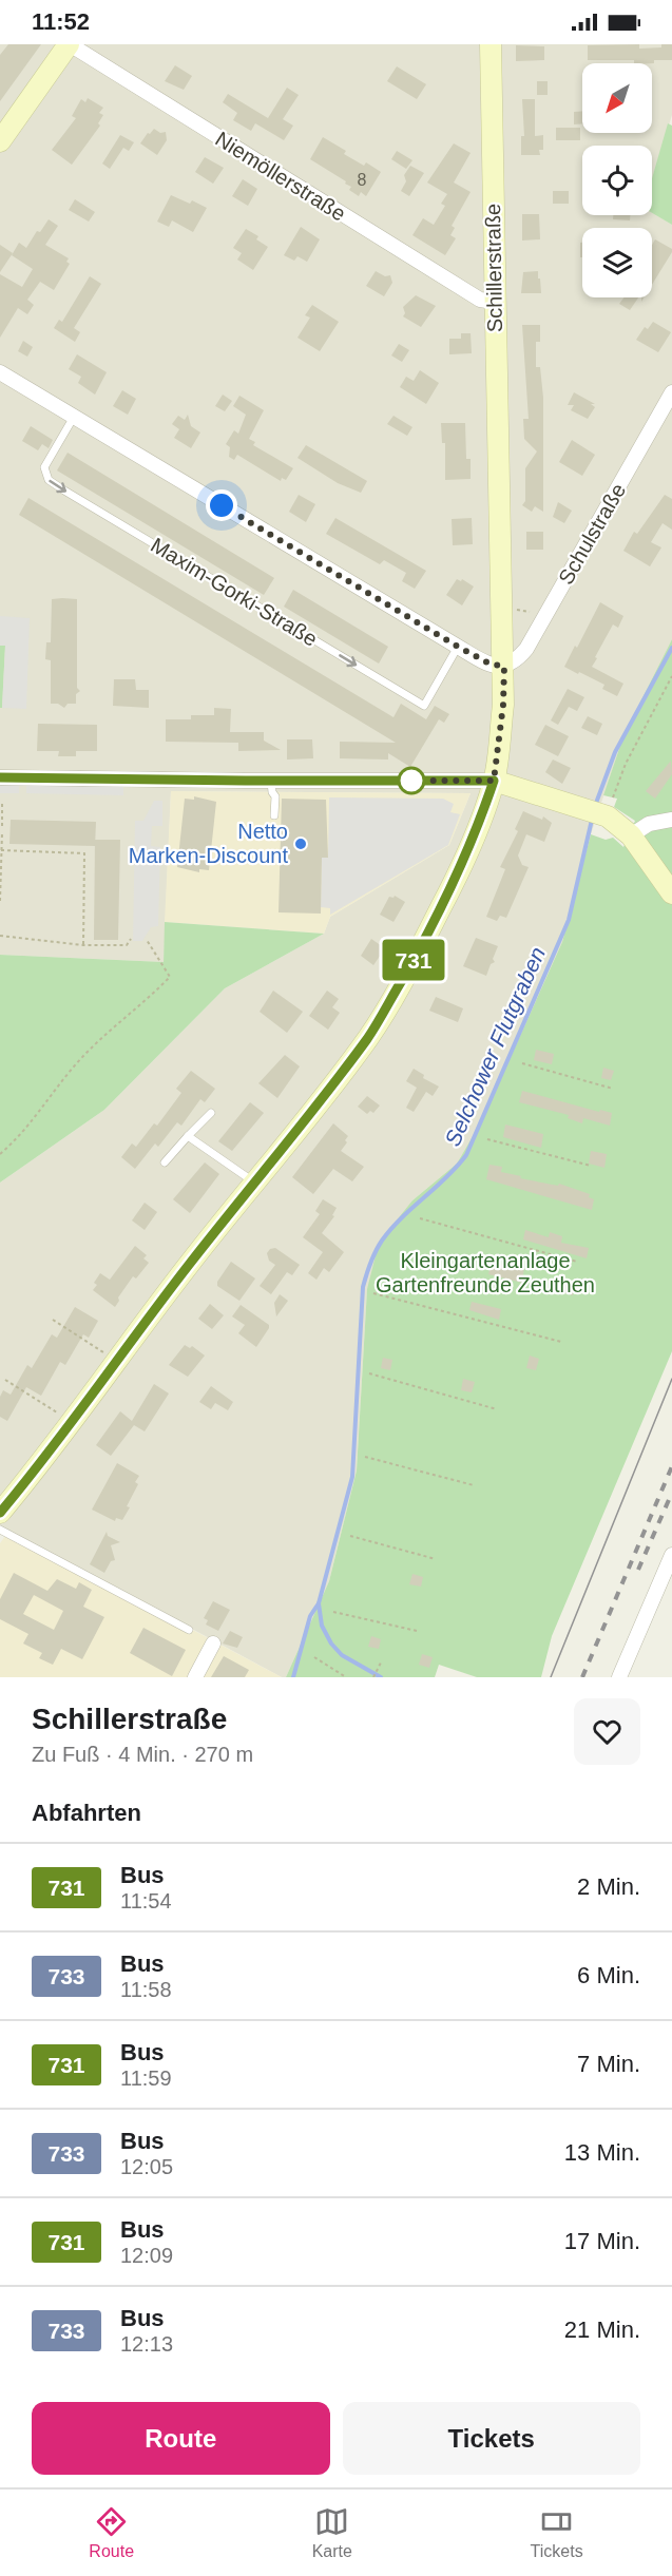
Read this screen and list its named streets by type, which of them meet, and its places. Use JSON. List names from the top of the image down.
{
  "streets": {
    "street": ["Niemöllerstraße", "Schillerstraße", "Schulstraße"],
    "lane": ["Maxim-Gorki-Straße"]
  },
  "crossings": [
    ["Niemöllerstraße", "Schillerstraße"],
    ["Schillerstraße", "Schulstraße"]
  ],
  "water": ["Selchower Flutgraben"],
  "parks": ["Kleingartenanlage Gartenfreunde Zeuthen"],
  "places": ["Netto Marken-Discount"],
  "lines": ["bus line 731"],
  "house_numbers": ["8"],
  "north": "bottom left",
  "page": {
    "status": "11:52",
    "on_map": "731",
    "heading": [
      ["Schillerstraße", "Zu Fuß · 4 Min. · 270 m"],
      "Abfahrten"
    ],
    "list": [
      {
        "mark": "731",
        "name": "Bus",
        "note": "11:54",
        "value": "2 Min."
      },
      {
        "mark": "733",
        "name": "Bus",
        "note": "11:58",
        "value": "6 Min."
      },
      {
        "mark": "731",
        "name": "Bus",
        "note": "11:59",
        "value": "7 Min."
      },
      {
        "mark": "733",
        "name": "Bus",
        "note": "12:05",
        "value": "13 Min."
      },
      {
        "mark": "731",
        "name": "Bus",
        "note": "12:09",
        "value": "17 Min."
      },
      {
        "mark": "733",
        "name": "Bus",
        "note": "12:13",
        "value": "21 Min."
      }
    ],
    "buttons": ["Route", "Tickets"],
    "tabs": ["Route", "Karte", "Tickets"]
  }
}
